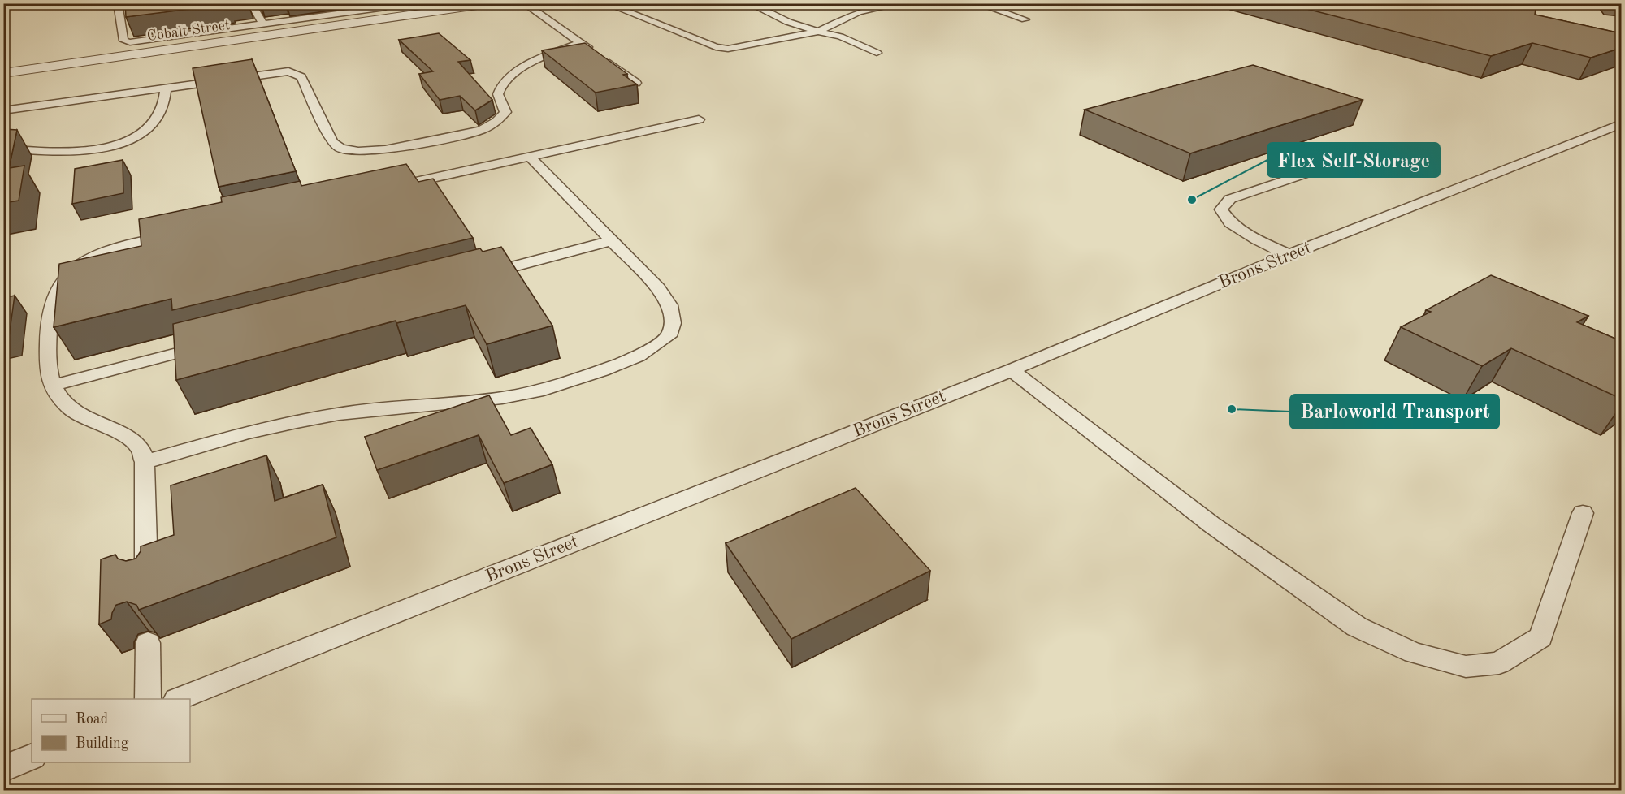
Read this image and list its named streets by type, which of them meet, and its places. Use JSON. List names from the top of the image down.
{
  "streets": {
    "street": ["Cobalt Street"],
    "lane": ["Brons Street"]
  },
  "places": ["Flex Self-Storage", "Barloworld Transport"],
  "legend": ["Road", "Building"]
}
